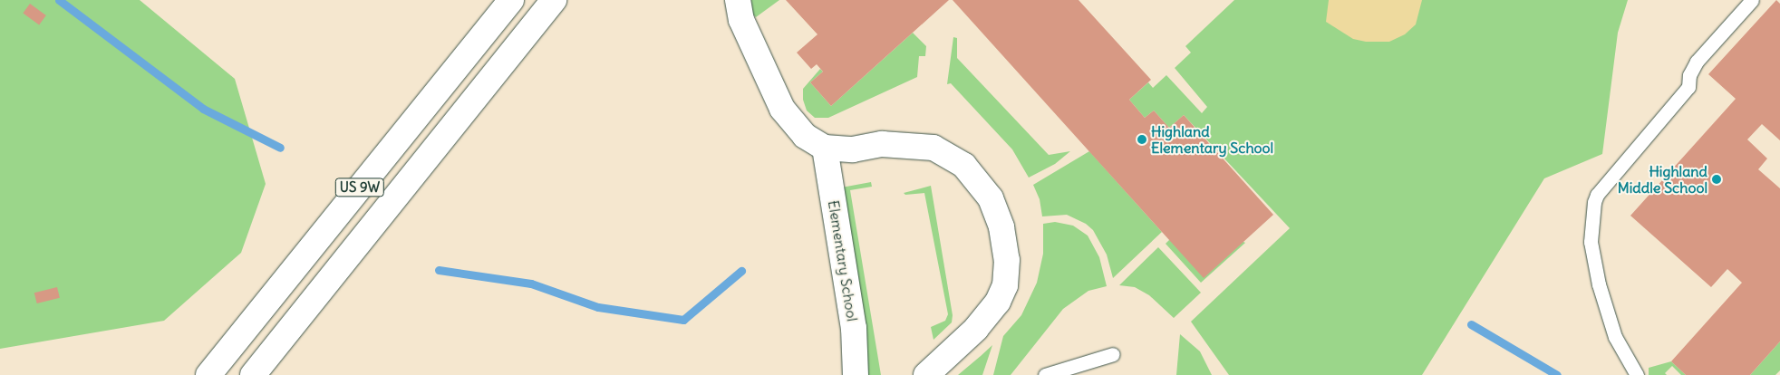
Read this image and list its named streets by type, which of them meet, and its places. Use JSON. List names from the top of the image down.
{
  "streets": {
    "main road": ["US 9W", "Elementary School"]
  },
  "places": ["Highland Elementary School", "Highland Middle School"]
}
